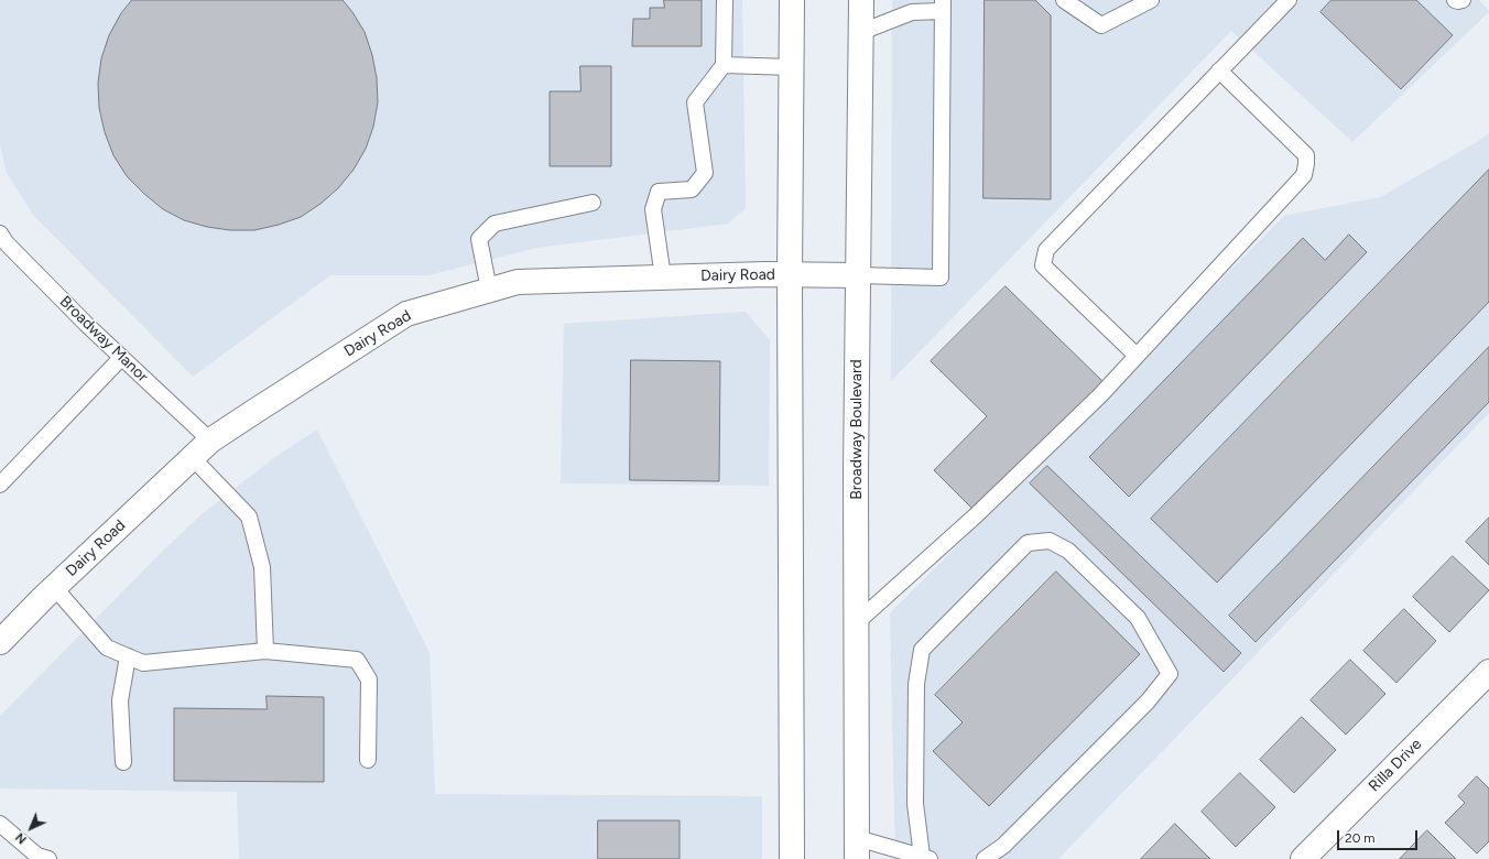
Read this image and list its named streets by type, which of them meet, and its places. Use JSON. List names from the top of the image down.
{
  "streets": {
    "main road": ["Dairy Road", "Broadway Boulevard", "Rilla Drive"],
    "lane": ["Broadway Manor"]
  },
  "crossings": [
    ["Dairy Road", "Broadway Manor"],
    ["Dairy Road", "Broadway Boulevard"]
  ],
  "scale_bar": "20 m",
  "north": "bottom left"
}
